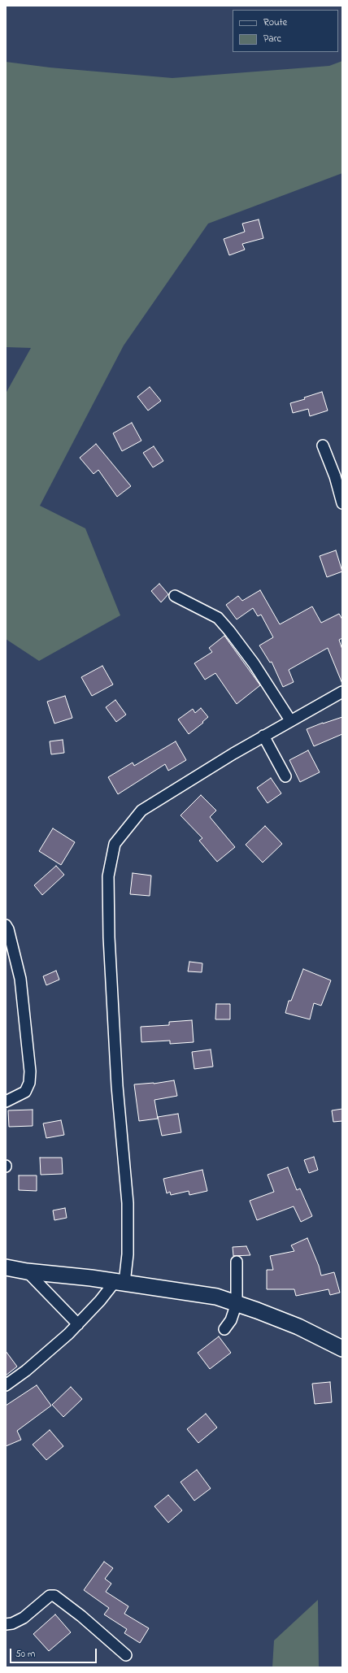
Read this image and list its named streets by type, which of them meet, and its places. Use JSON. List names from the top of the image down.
{
  "legend": ["Route", "Parc"],
  "scale_bar": "50 m"
}
